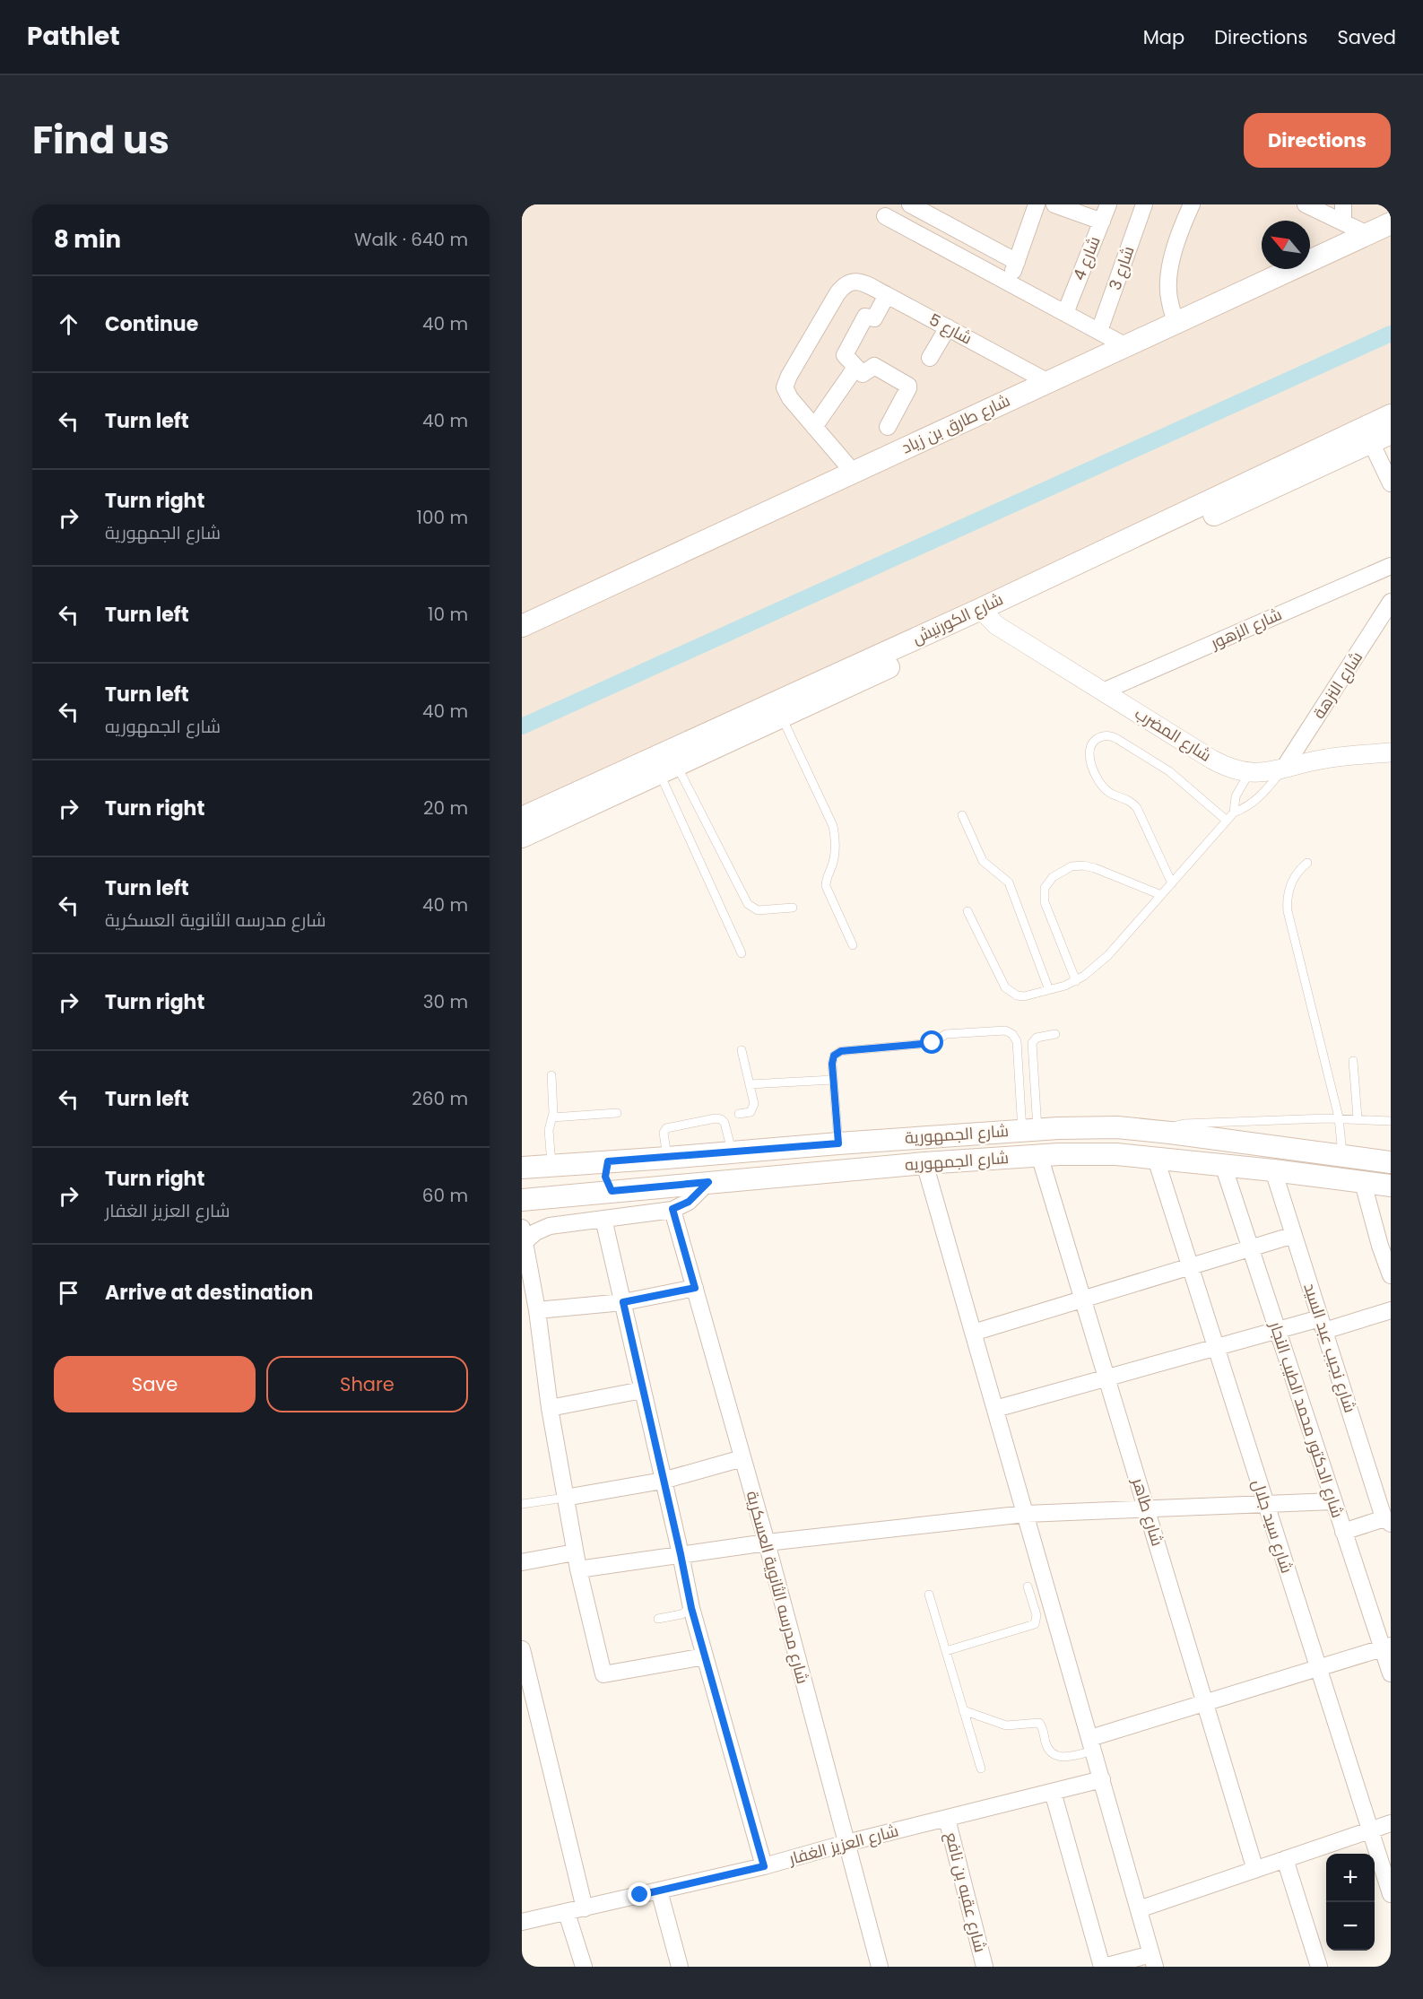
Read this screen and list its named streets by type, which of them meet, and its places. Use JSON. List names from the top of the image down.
{
  "streets": {
    "main road": [
      "شارع طارق بن زياد",
      "شارع الكورنيش",
      "شارع الجمهورية",
      "شارع الجمهوريه"
    ],
    "street": [
      "شارع 4",
      "شارع 3",
      "شارع 5",
      "شارع الزهور",
      "شارع النزهة",
      "شارع المضرب",
      "شارع نجيب عبد السيد",
      "شارع الدكتور محمد الطيب النجار",
      "شارع طاهر",
      "شارع سيد جلال",
      "شارع مدرسه الثانوية العسكرية",
      "شارع العزيز الغفار",
      "شارع عقبه بن نافع"
    ]
  },
  "crossings": [
    ["شارع 5", "شارع طارق بن زياد"],
    ["شارع الكورنيش", "شارع المضرب"],
    ["شارع الزهور", "شارع المضرب"],
    ["شارع النزهة", "شارع المضرب"],
    ["شارع الجمهوريه", "شارع نجيب عبد السيد"],
    ["شارع الجمهوريه", "شارع الدكتور محمد الطيب النجار"],
    ["شارع الجمهوريه", "شارع طاهر"],
    ["شارع الجمهوريه", "شارع سيد جلال"],
    ["شارع مدرسه الثانوية العسكرية", "شارع العزيز الغفار"],
    ["شارع العزيز الغفار", "شارع عقبه بن نافع"]
  ],
  "north": "top left",
  "page": {
    "header": "Pathlet",
    "nav": ["Map", "Directions", "Saved"],
    "title": "Find us",
    "buttons": [
      "Directions",
      ["Save", "Share"]
    ],
    "heading": ["8 min", "Walk · 640 m"],
    "list": [
      ["Continue", "40 m"],
      ["Turn left", "40 m"],
      ["Turn right", "شارع الجمهورية", "100 m"],
      ["Turn left", "10 m"],
      ["Turn left", "شارع الجمهوريه", "40 m"],
      ["Turn right", "20 m"],
      ["Turn left", "شارع مدرسه الثانوية العسكرية", "40 m"],
      ["Turn right", "30 m"],
      ["Turn left", "260 m"],
      ["Turn right", "شارع العزيز الغفار", "60 m"],
      "Arrive at destination"
    ],
    "map_buttons": ["+", "−"]
  }
}
